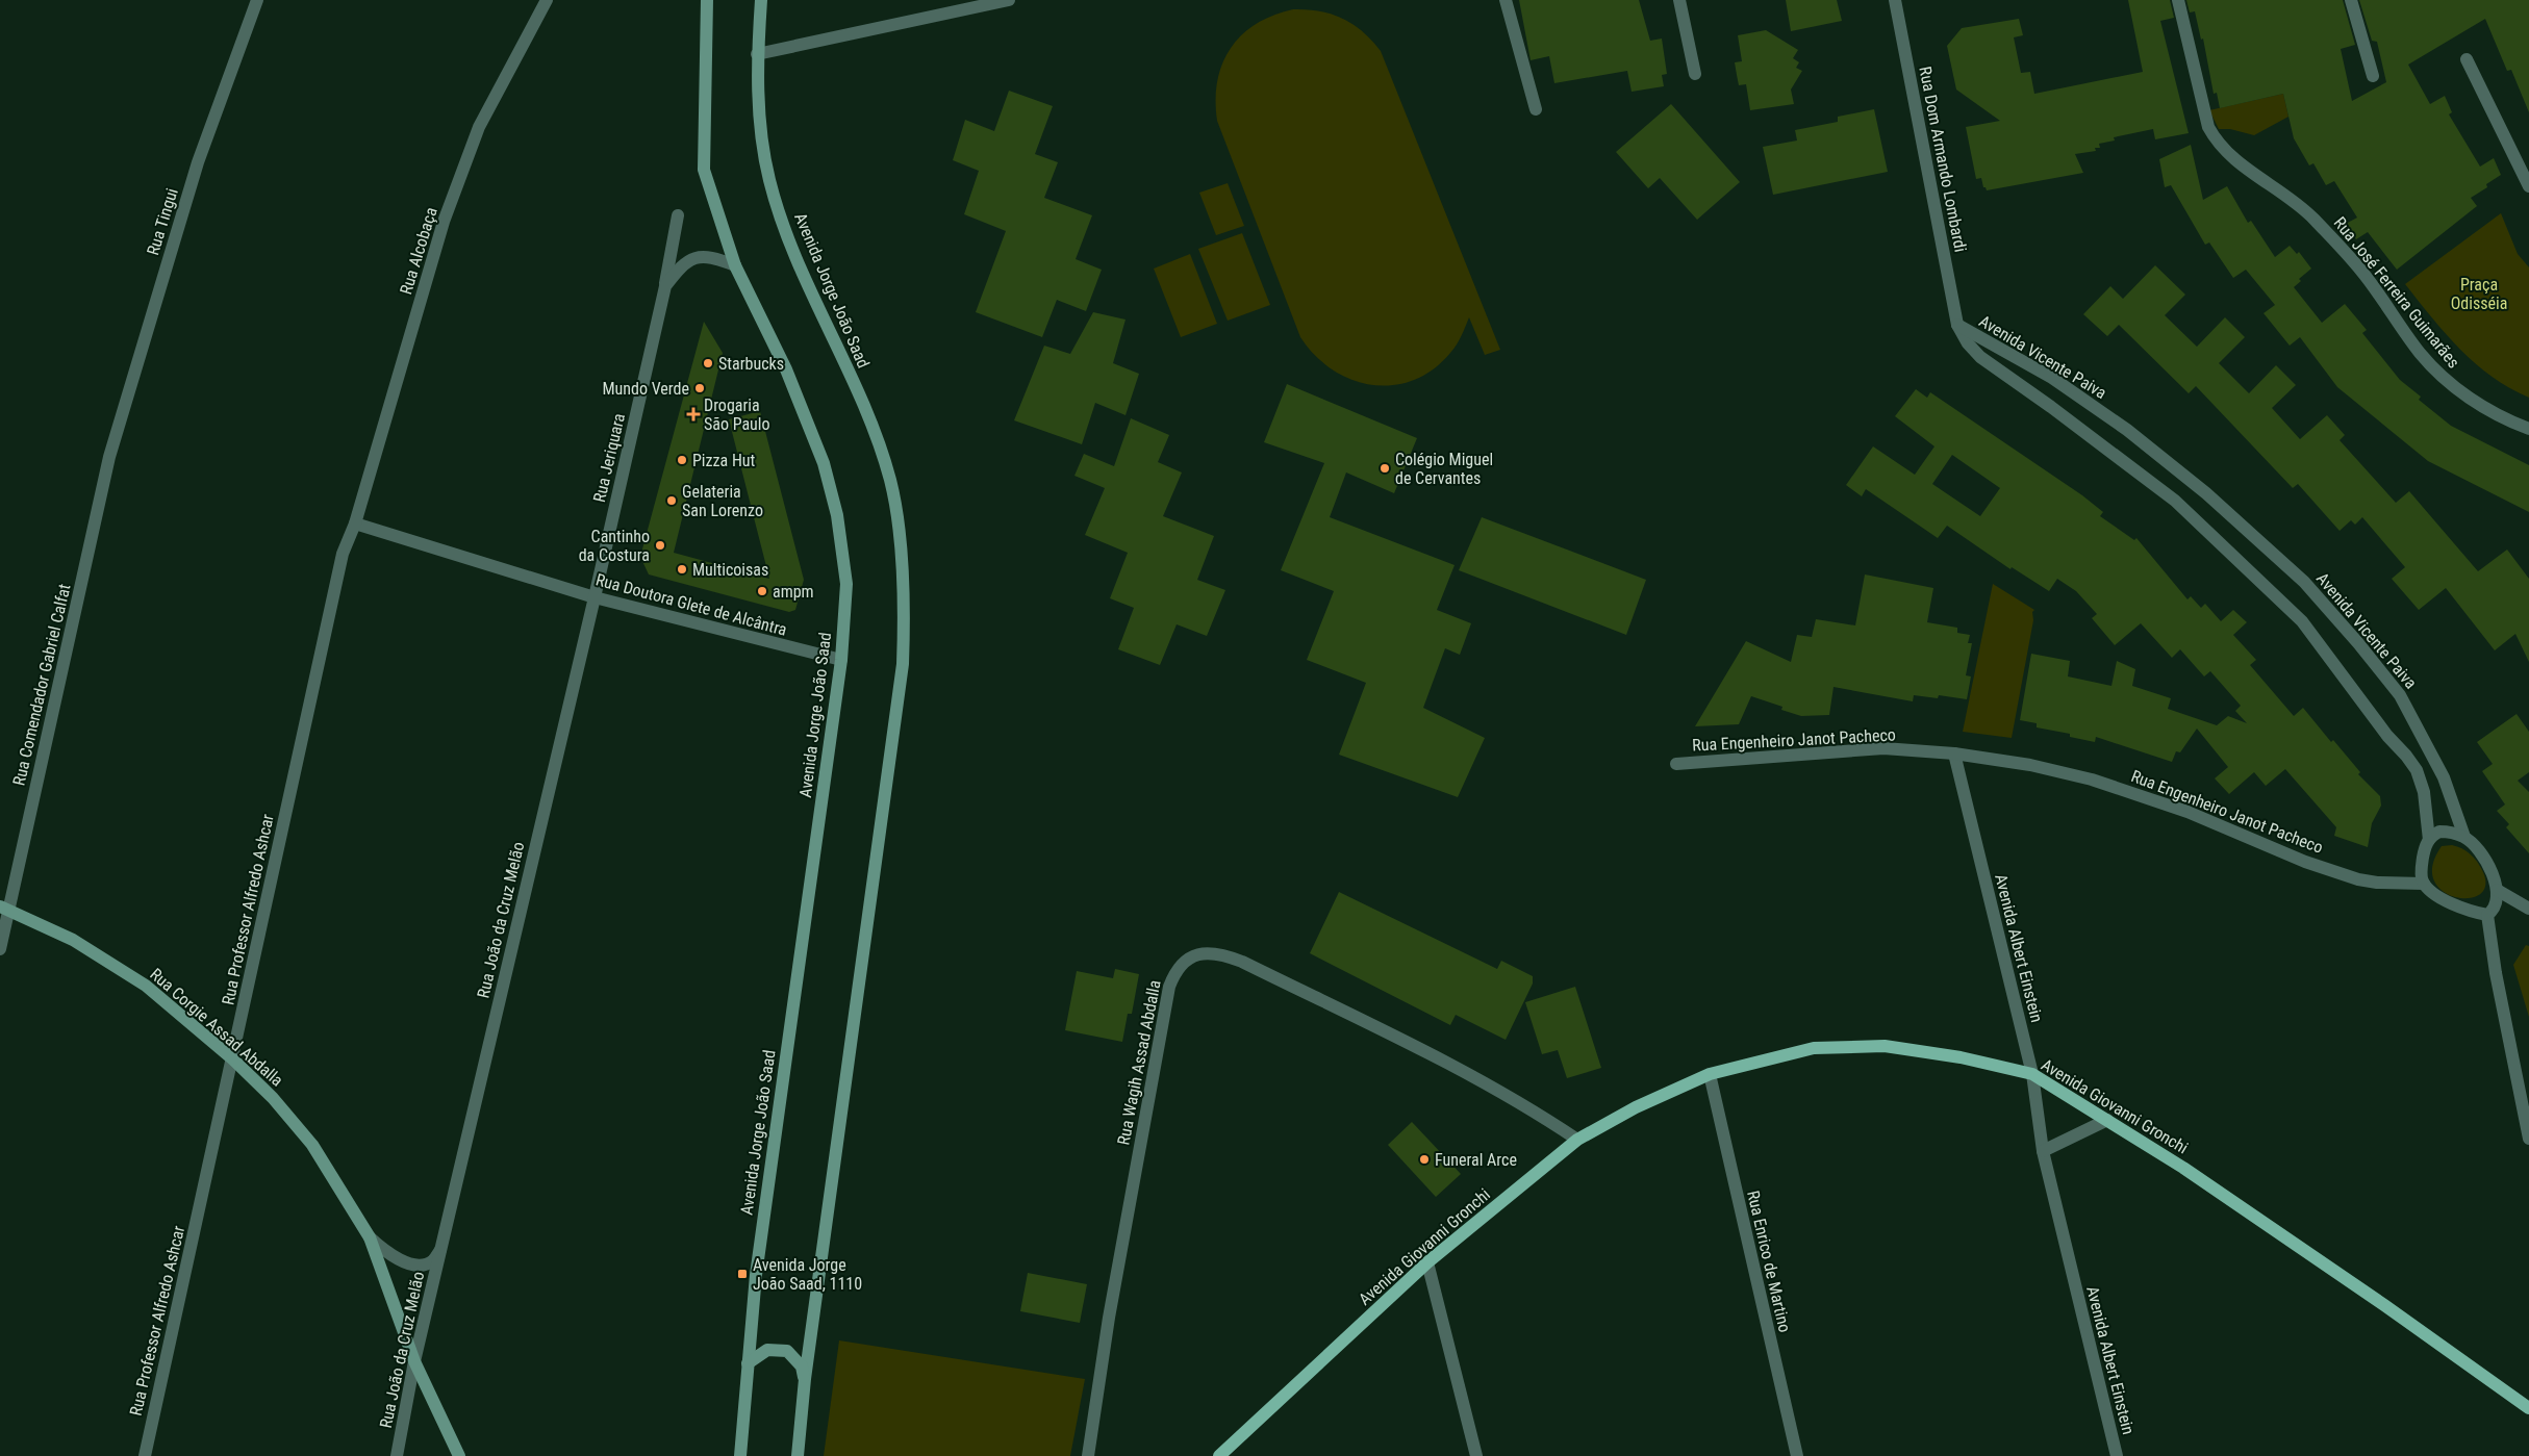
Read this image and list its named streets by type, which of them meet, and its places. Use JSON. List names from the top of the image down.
{
  "streets": {
    "main road": ["Avenida Jorge João Saad", "Rua Corgie Assad Abdalla", "Avenida Giovanni Gronchi"],
    "street": [
      "Rua Dom Armando Lombardi",
      "Rua Tingui",
      "Rua Alcobaça",
      "Rua José Ferreira Guimarães",
      "Avenida Vicente Paiva",
      "Rua Jeriquara",
      "Rua Doutora Glete de Alcântra",
      "Rua Comendador Gabriel Calfat",
      "Rua Engenheiro Janot Pacheco",
      "Rua Professor Alfredo Ashcar",
      "Rua João da Cruz Melão",
      "Avenida Albert Einstein",
      "Rua Wagih Assad Abdalla",
      "Rua Enrico de Martino"
    ]
  },
  "crossings": [
    ["Rua Dom Armando Lombardi", "Avenida Vicente Paiva"],
    ["Rua Tingui", "Rua Comendador Gabriel Calfat"],
    ["Rua Alcobaça", "Rua Doutora Glete de Alcântra"],
    ["Rua Alcobaça", "Rua Professor Alfredo Ashcar"],
    ["Avenida Jorge João Saad", "Rua Jeriquara"],
    ["Avenida Jorge João Saad", "Rua Doutora Glete de Alcântra"],
    ["Avenida Vicente Paiva", "Rua Engenheiro Janot Pacheco"],
    ["Rua Jeriquara", "Rua Doutora Glete de Alcântra"],
    ["Rua Jeriquara", "Rua João da Cruz Melão"],
    ["Rua Doutora Glete de Alcântra", "Rua Professor Alfredo Ashcar"],
    ["Rua Doutora Glete de Alcântra", "Rua João da Cruz Melão"],
    ["Rua Comendador Gabriel Calfat", "Rua Corgie Assad Abdalla"],
    ["Rua Engenheiro Janot Pacheco", "Avenida Albert Einstein"],
    ["Rua Professor Alfredo Ashcar", "Rua Corgie Assad Abdalla"],
    ["Rua João da Cruz Melão", "Rua Corgie Assad Abdalla"],
    ["Avenida Albert Einstein", "Avenida Giovanni Gronchi"],
    ["Rua Wagih Assad Abdalla", "Avenida Giovanni Gronchi"],
    ["Avenida Giovanni Gronchi", "Rua Enrico de Martino"]
  ],
  "parks": ["Praça Odisséia"],
  "places": {
    "other": [
      "Starbucks",
      "Mundo Verde",
      "Pizza Hut",
      "Colégio Miguel de Cervantes",
      "Gelateria San Lorenzo",
      "Cantinho da Costura",
      "Multicoisas",
      "ampm",
      "Funeral Arce"
    ],
    "health": ["Drogaria São Paulo"],
    "transit": ["Avenida Jorge João Saad, 1110"]
  }
}
